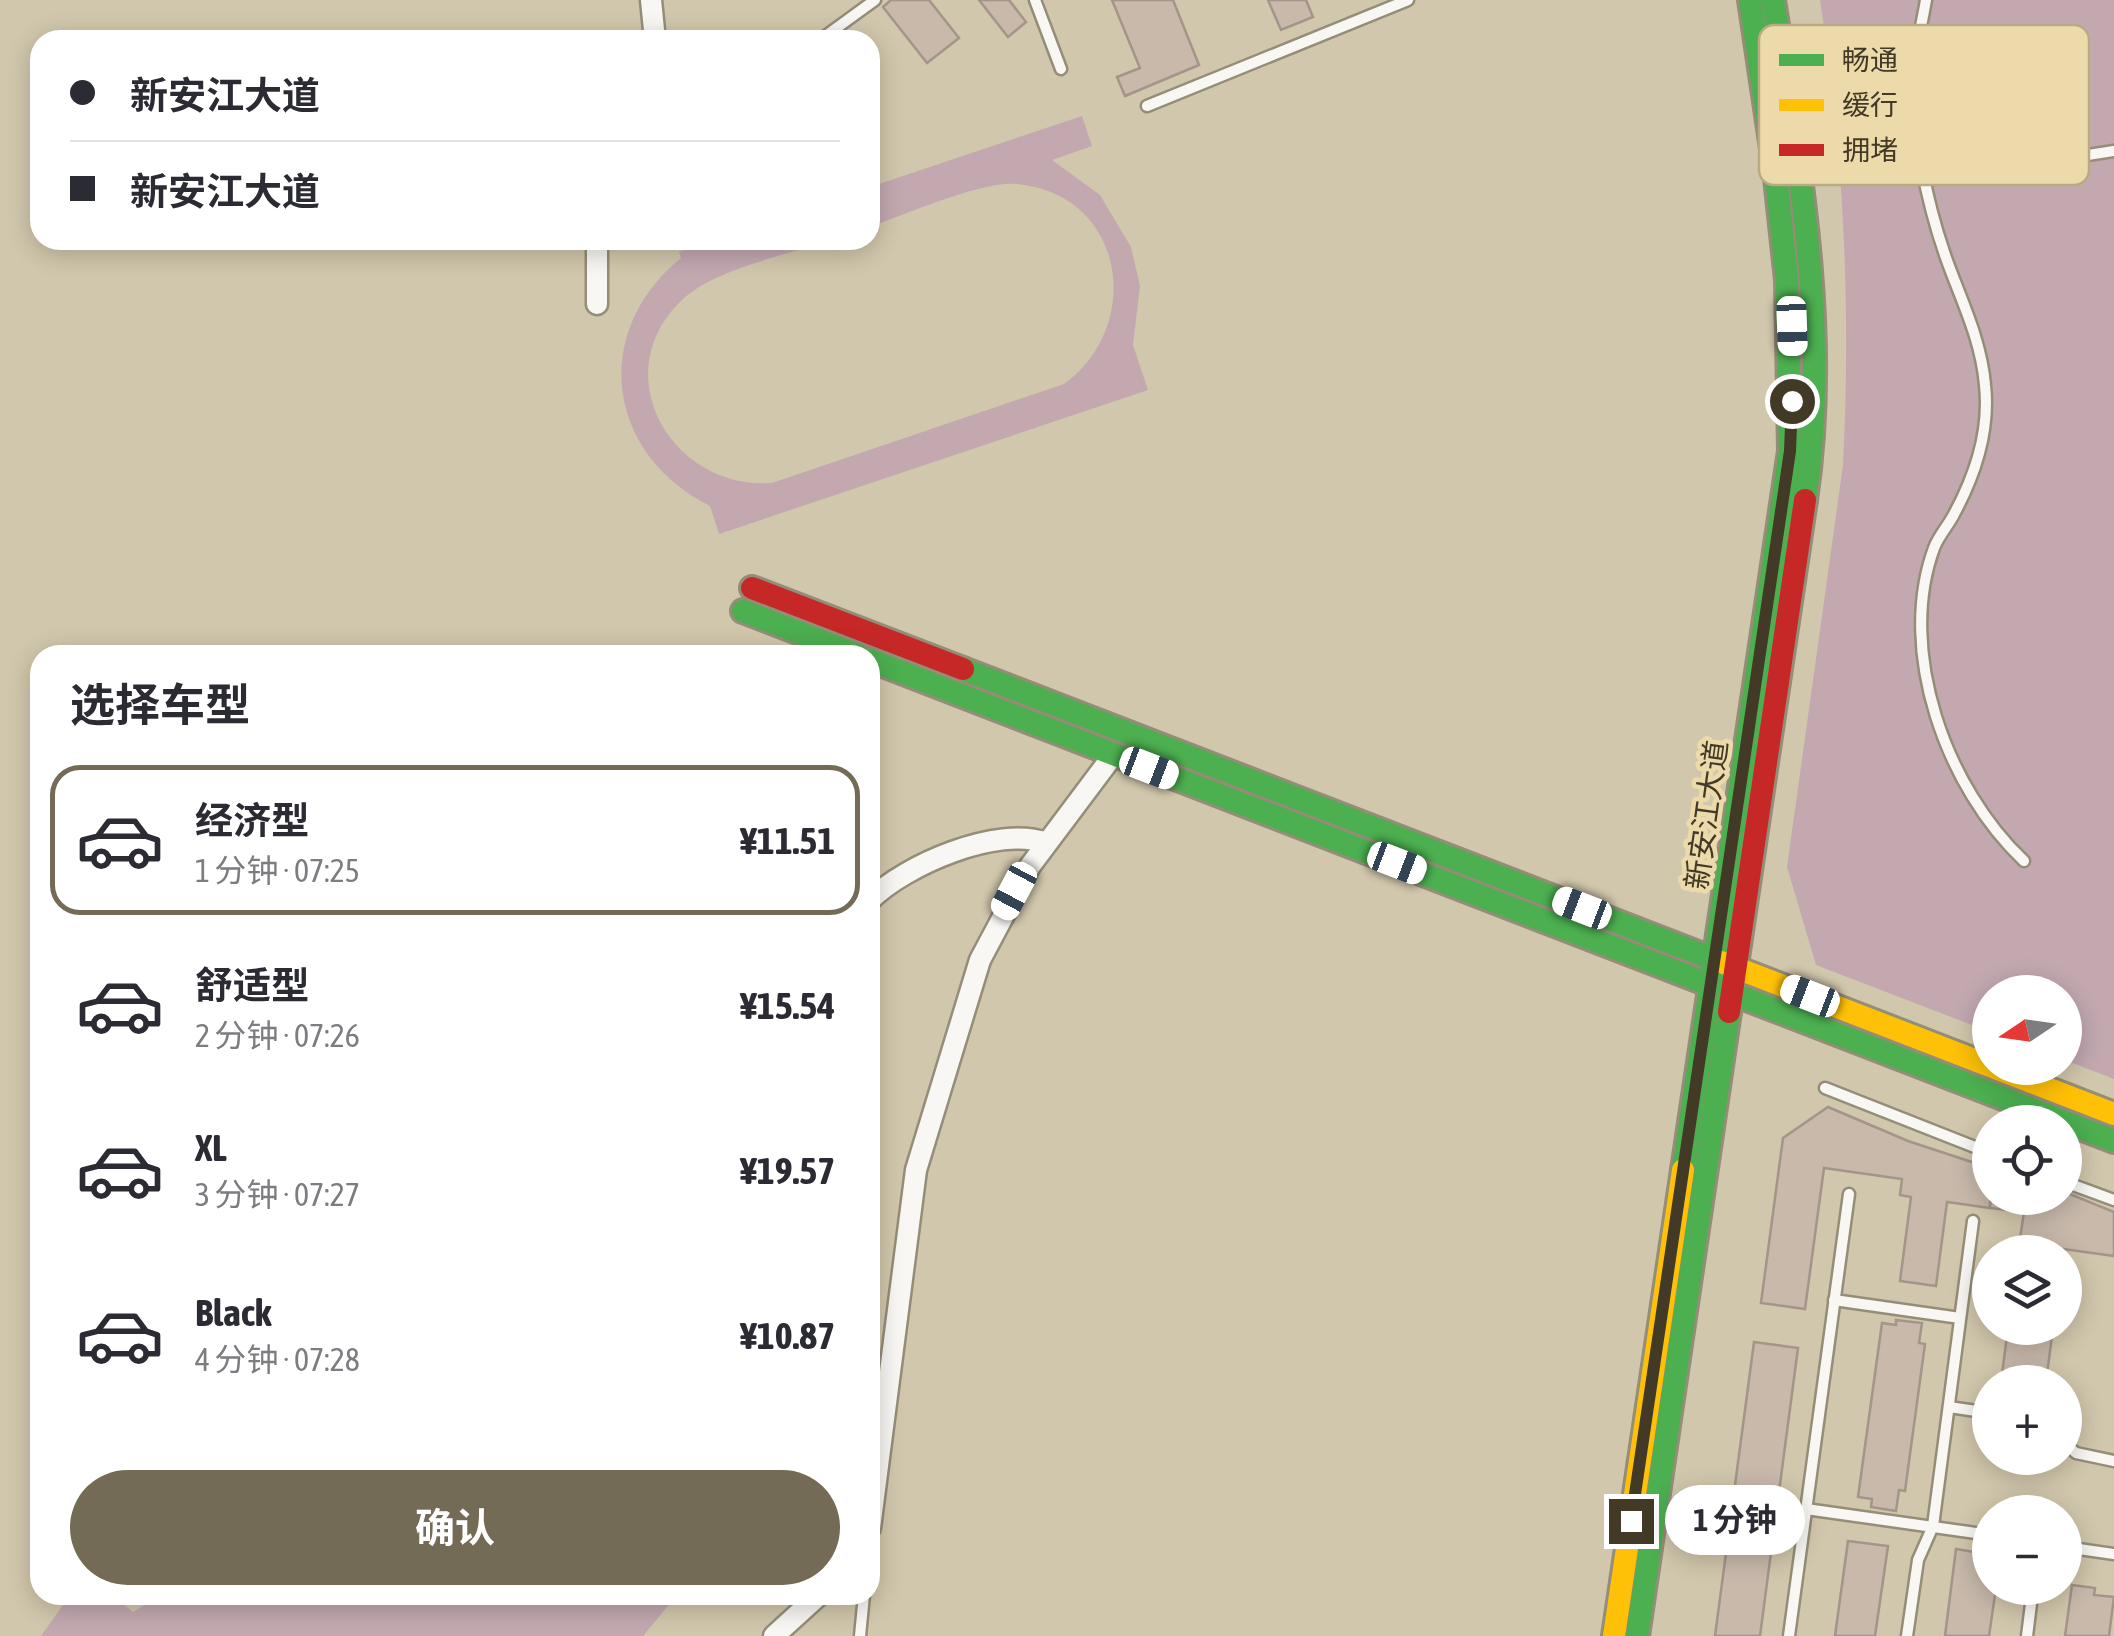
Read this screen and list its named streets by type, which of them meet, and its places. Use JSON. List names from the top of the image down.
{
  "streets": {
    "main road": ["新安江大道"]
  },
  "legend": ["畅通", "缓行", "拥堵"],
  "north": "left",
  "page": {
    "banner": ["新安江大道", "新安江大道"],
    "heading": "选择车型",
    "list": [
      {
        "name": "经济型",
        "note": "1 分钟 · 07:25",
        "value": "¥11.51"
      },
      {
        "name": "舒适型",
        "note": "2 分钟 · 07:26",
        "value": "¥15.54"
      },
      {
        "name": "XL",
        "note": "3 分钟 · 07:27",
        "value": "¥19.57"
      },
      {
        "name": "Black",
        "note": "4 分钟 · 07:28",
        "value": "¥10.87"
      }
    ],
    "map_buttons": ["+", "−"],
    "buttons": "确认",
    "bubble": "1 分钟"
  }
}
